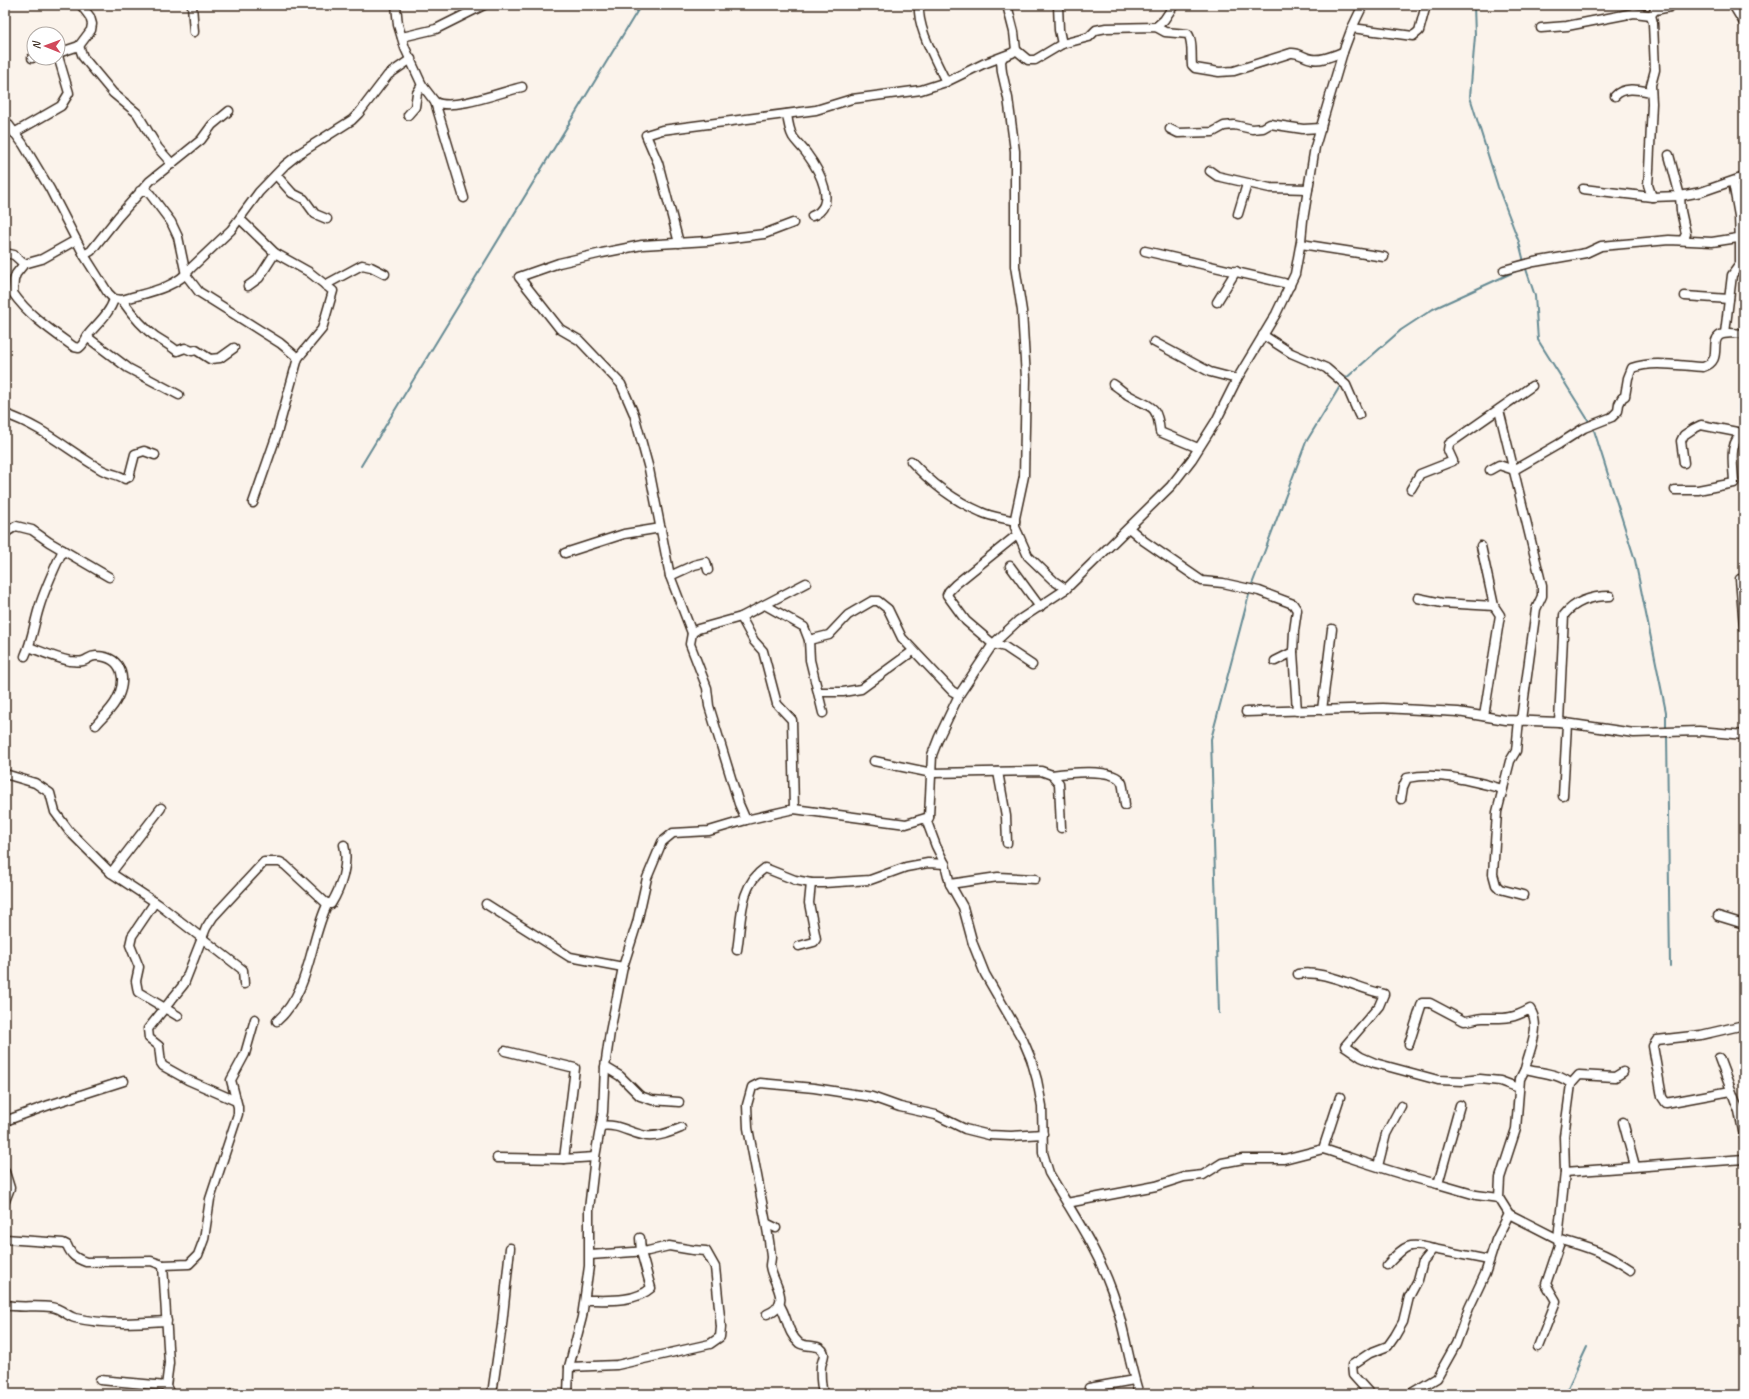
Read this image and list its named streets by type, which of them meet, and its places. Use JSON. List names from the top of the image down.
{
  "north": "left"
}
